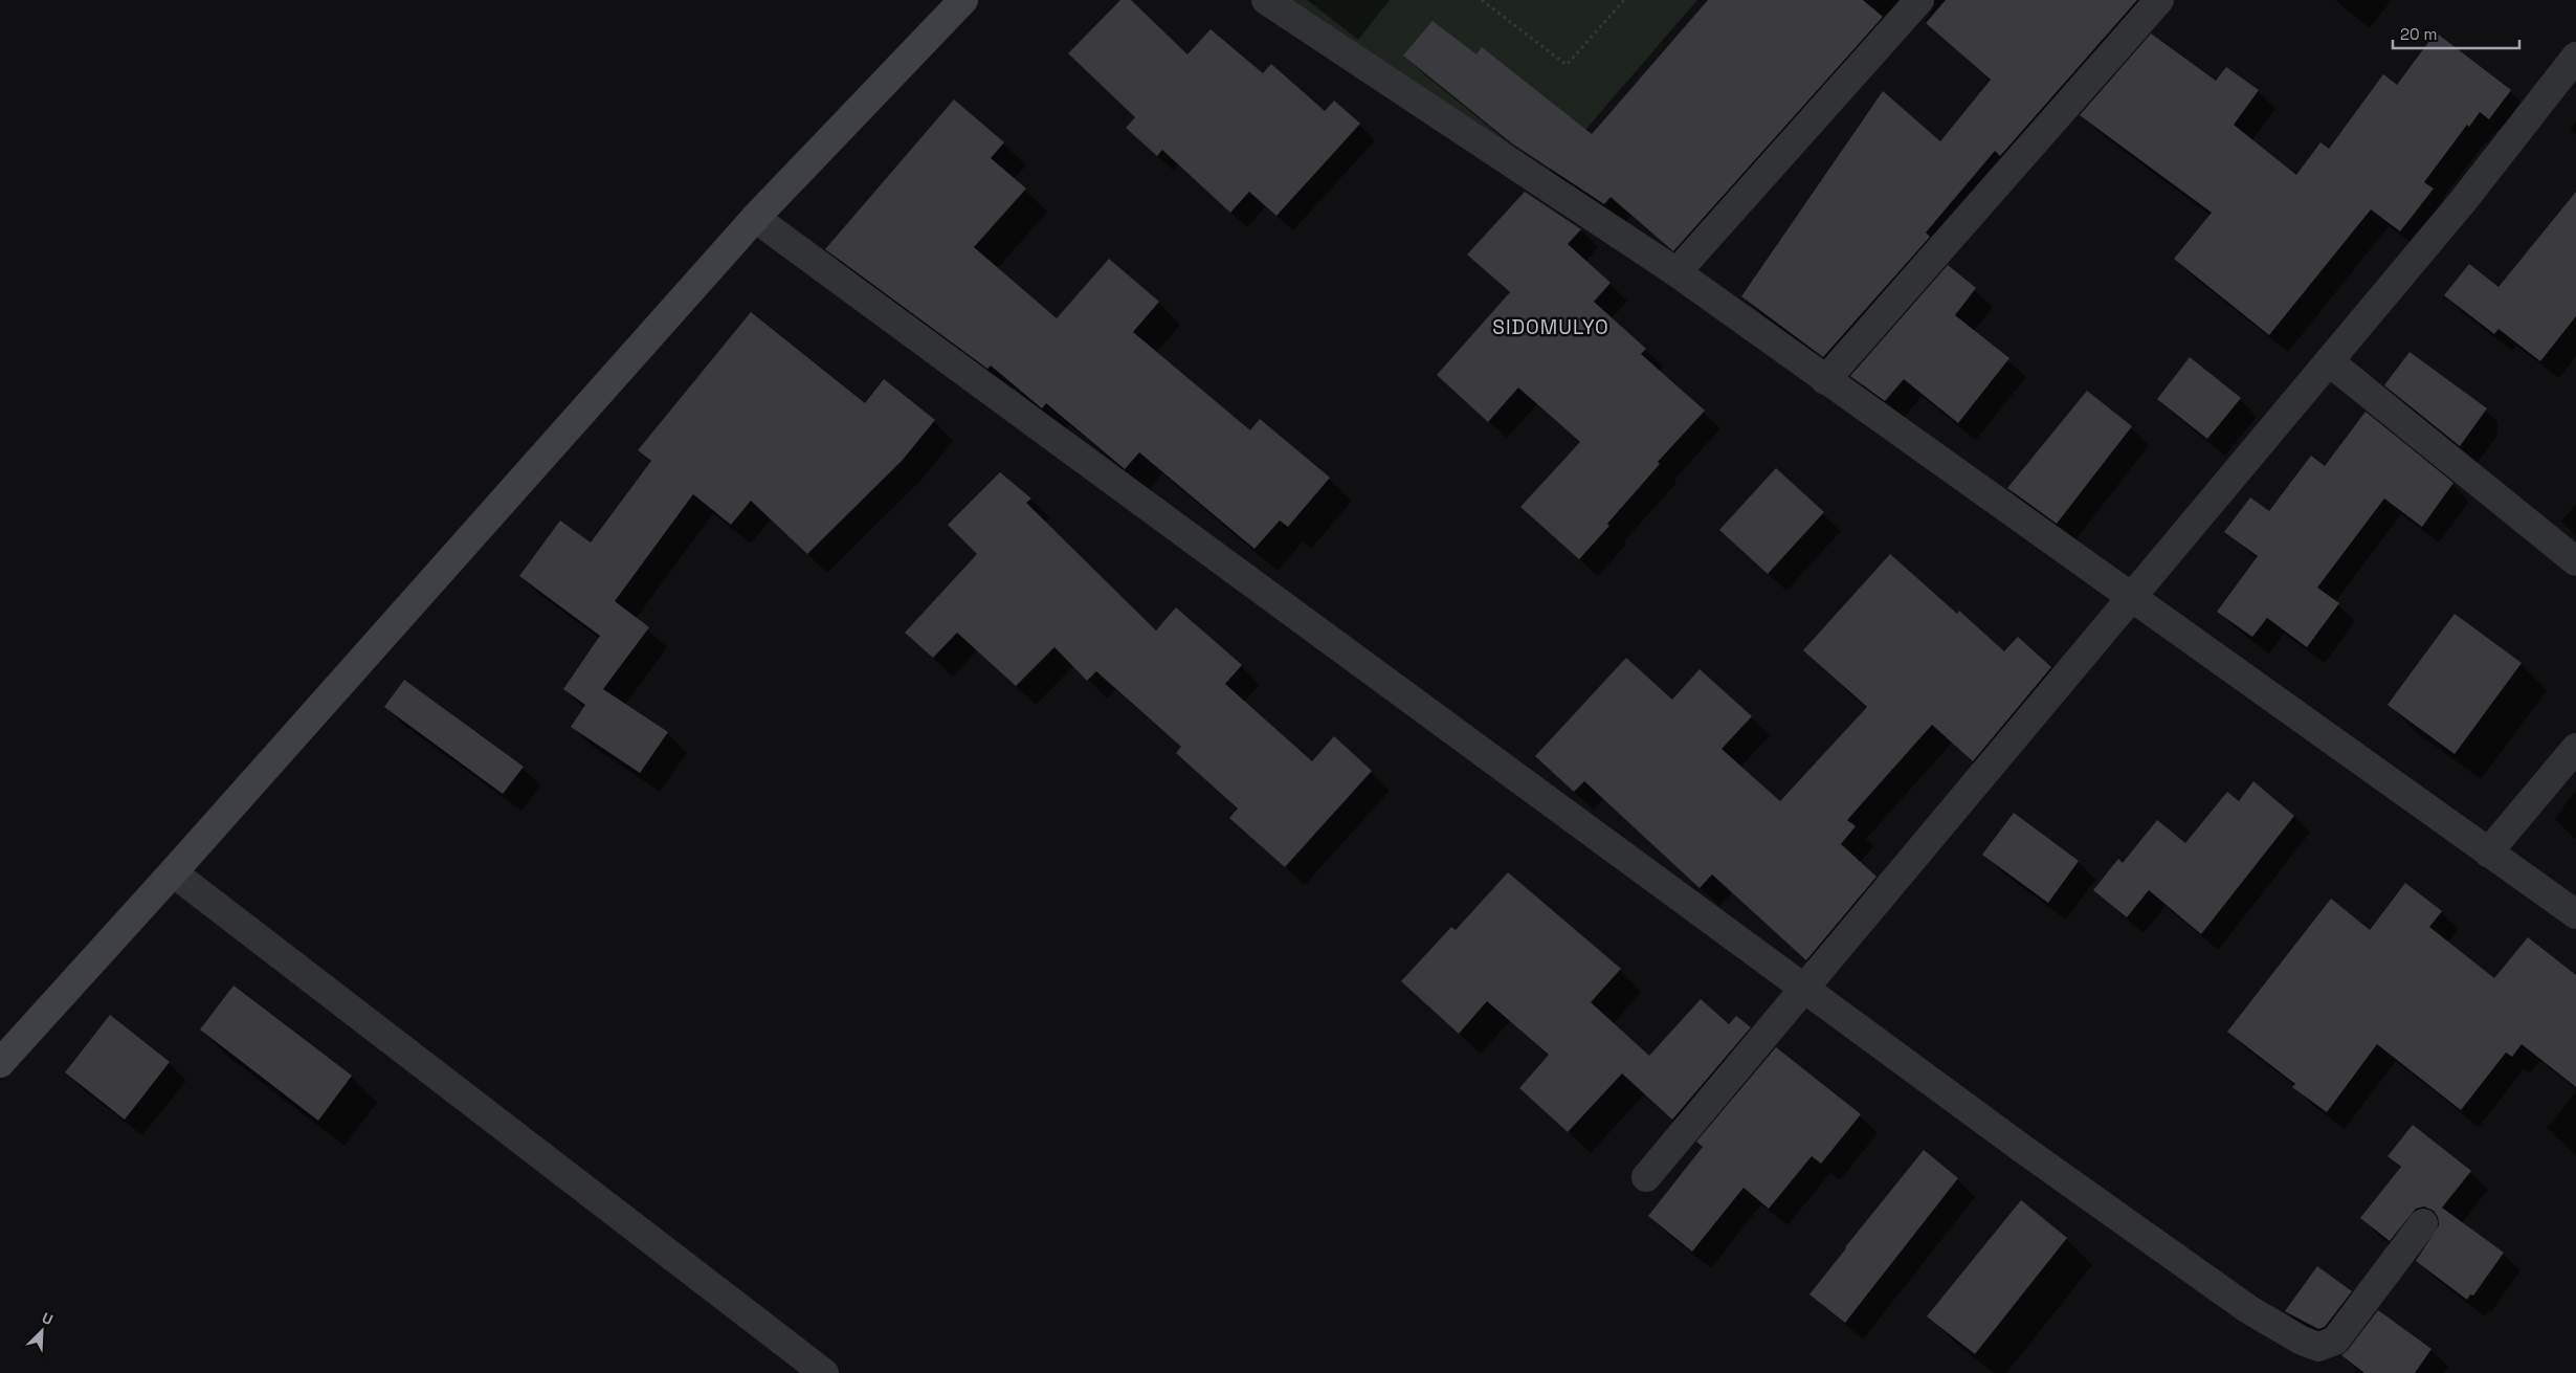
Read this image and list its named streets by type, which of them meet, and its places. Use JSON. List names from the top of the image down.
{
  "districts": ["SIDOMULYO"],
  "scale_bar": "20 m",
  "north": "top right"
}
